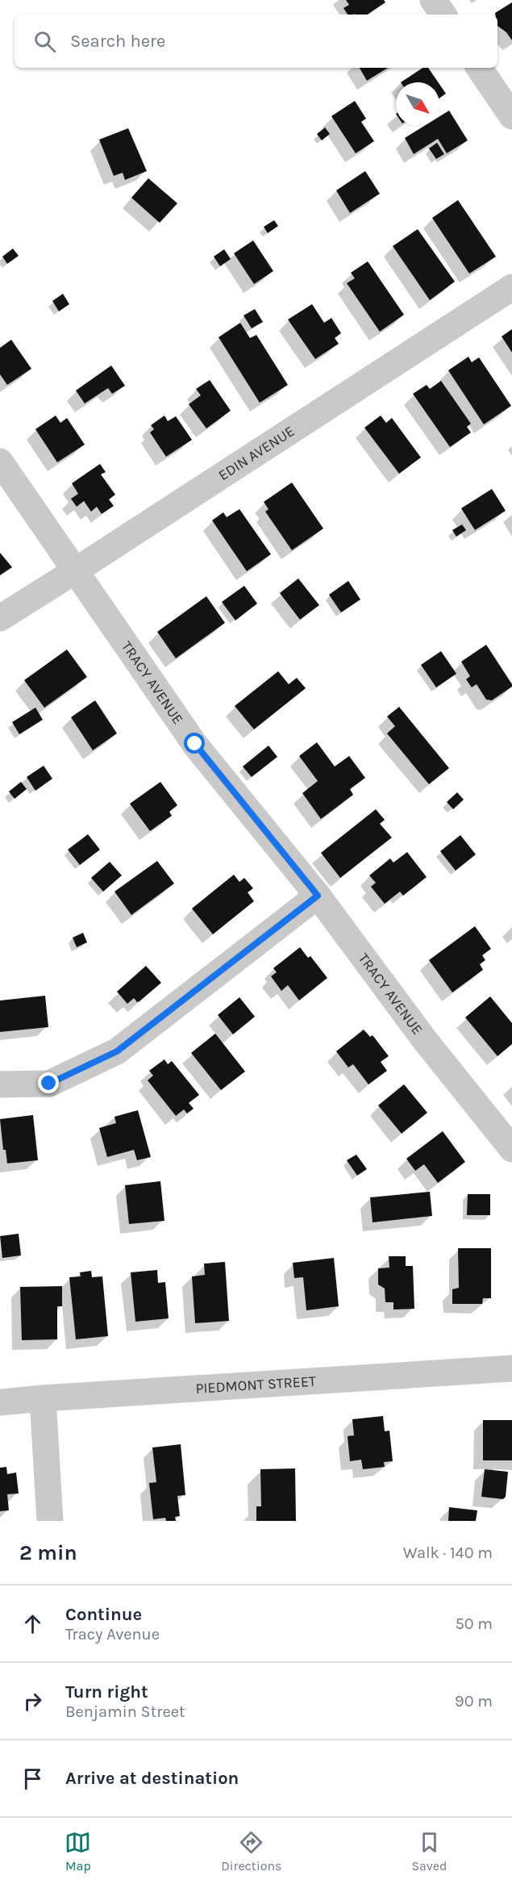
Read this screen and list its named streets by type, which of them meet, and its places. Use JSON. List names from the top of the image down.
{
  "streets": {
    "street": ["EDIN AVENUE", "TRACY AVENUE", "PIEDMONT STREET"]
  },
  "crossings": [
    ["EDIN AVENUE", "TRACY AVENUE"]
  ],
  "north": "bottom right",
  "page": {
    "search": "Search here",
    "heading": ["2 min", "Walk · 140 m"],
    "list": [
      ["Continue", "Tracy Avenue", "50 m"],
      ["Turn right", "Benjamin Street", "90 m"],
      "Arrive at destination"
    ],
    "nav": ["Map", "Directions", "Saved"]
  }
}
